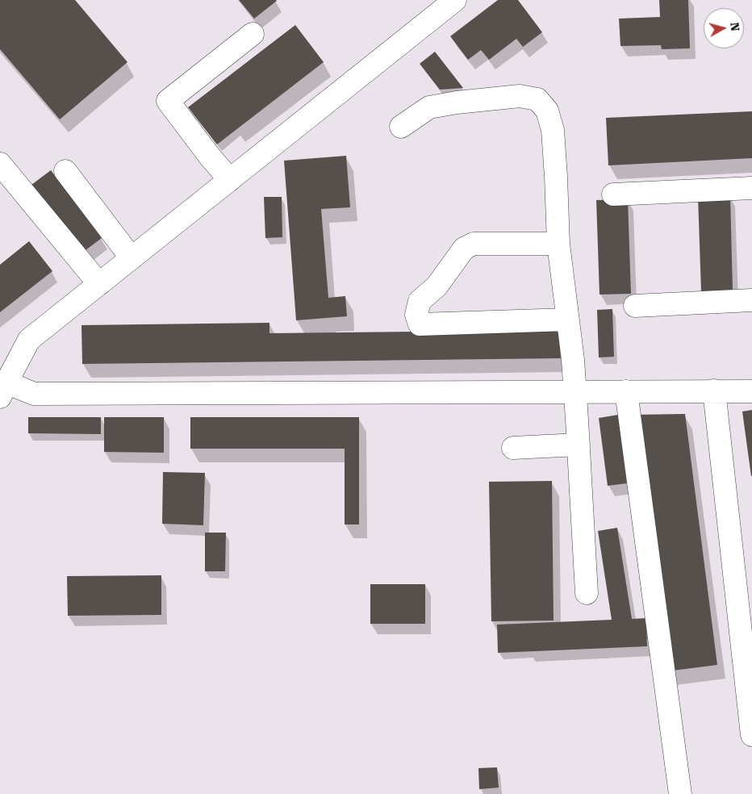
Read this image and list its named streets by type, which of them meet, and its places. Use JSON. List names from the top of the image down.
{
  "north": "right"
}
